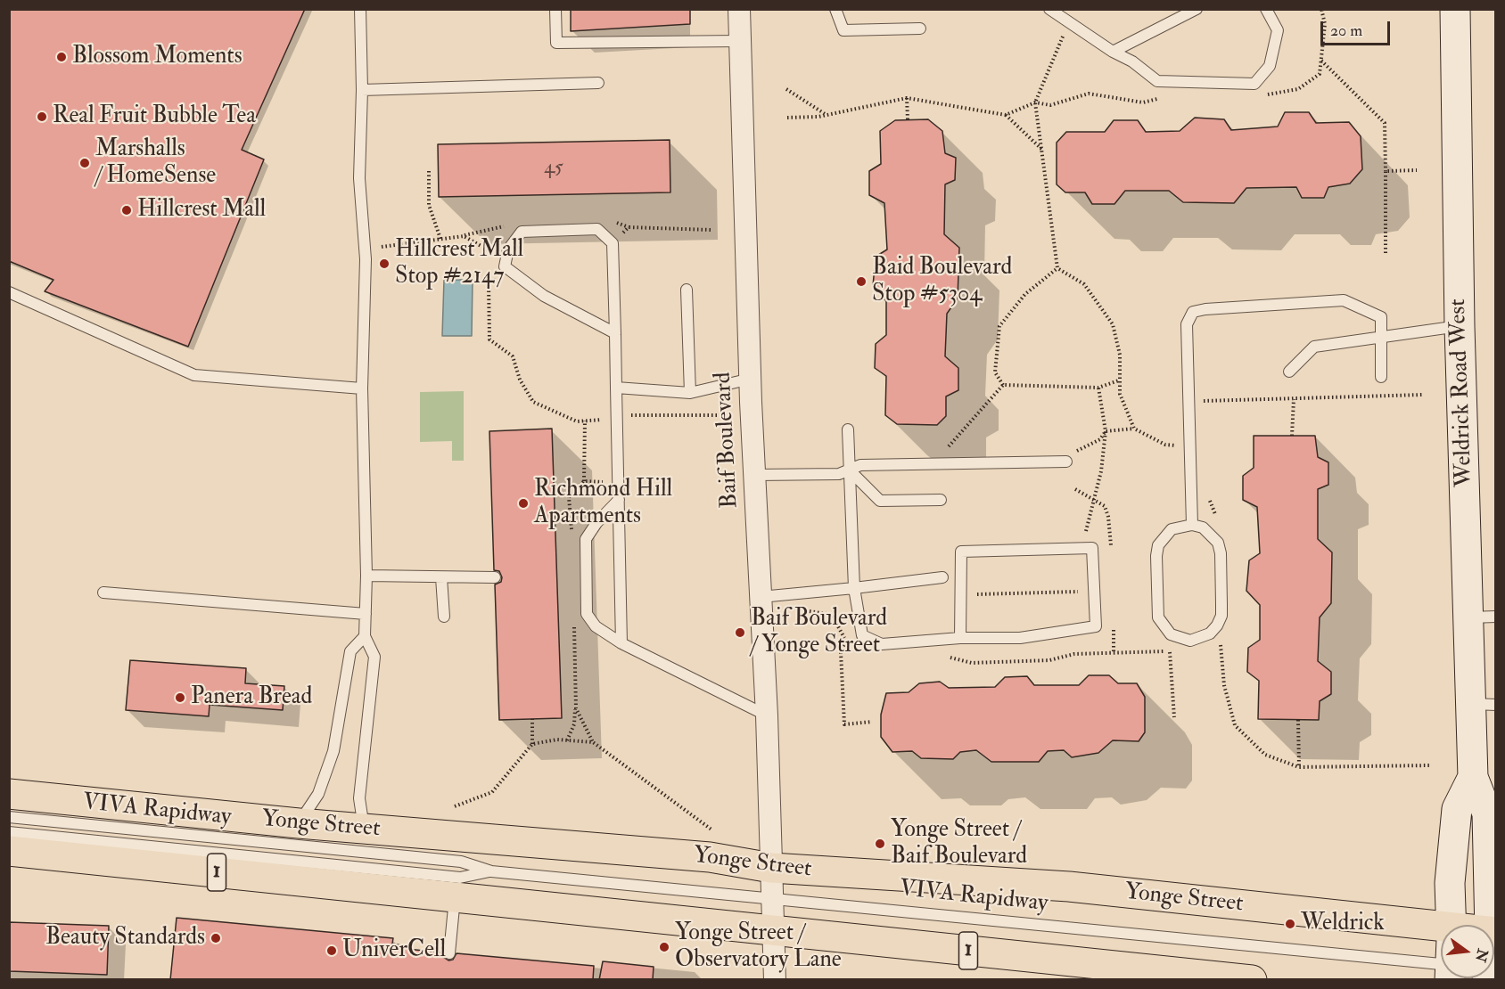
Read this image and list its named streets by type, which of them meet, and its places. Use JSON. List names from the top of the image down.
{
  "streets": {
    "main road": ["Yonge Street", "1"],
    "street": ["Weldrick Road West", "Baif Boulevard"],
    "lane": ["VIVA Rapidway"]
  },
  "crossings": [
    ["Baif Boulevard", "VIVA Rapidway"],
    ["Baif Boulevard", "Yonge Street"],
    ["Baif Boulevard", "1"]
  ],
  "places": [
    "Blossom Moments",
    "Real Fruit Bubble Tea",
    "Marshalls / HomeSense",
    "Hillcrest Mall",
    "Hillcrest Mall Stop #2147",
    "Baid Boulevard Stop #5304",
    "Richmond Hill Apartments",
    "Baif Boulevard / Yonge Street",
    "Panera Bread",
    "Yonge Street / Baif Boulevard",
    "Weldrick",
    "Beauty Standards",
    "Yonge Street / Observatory Lane",
    "UniverCell"
  ],
  "house_numbers": ["45"],
  "scale_bar": "20 m",
  "north": "right"
}
